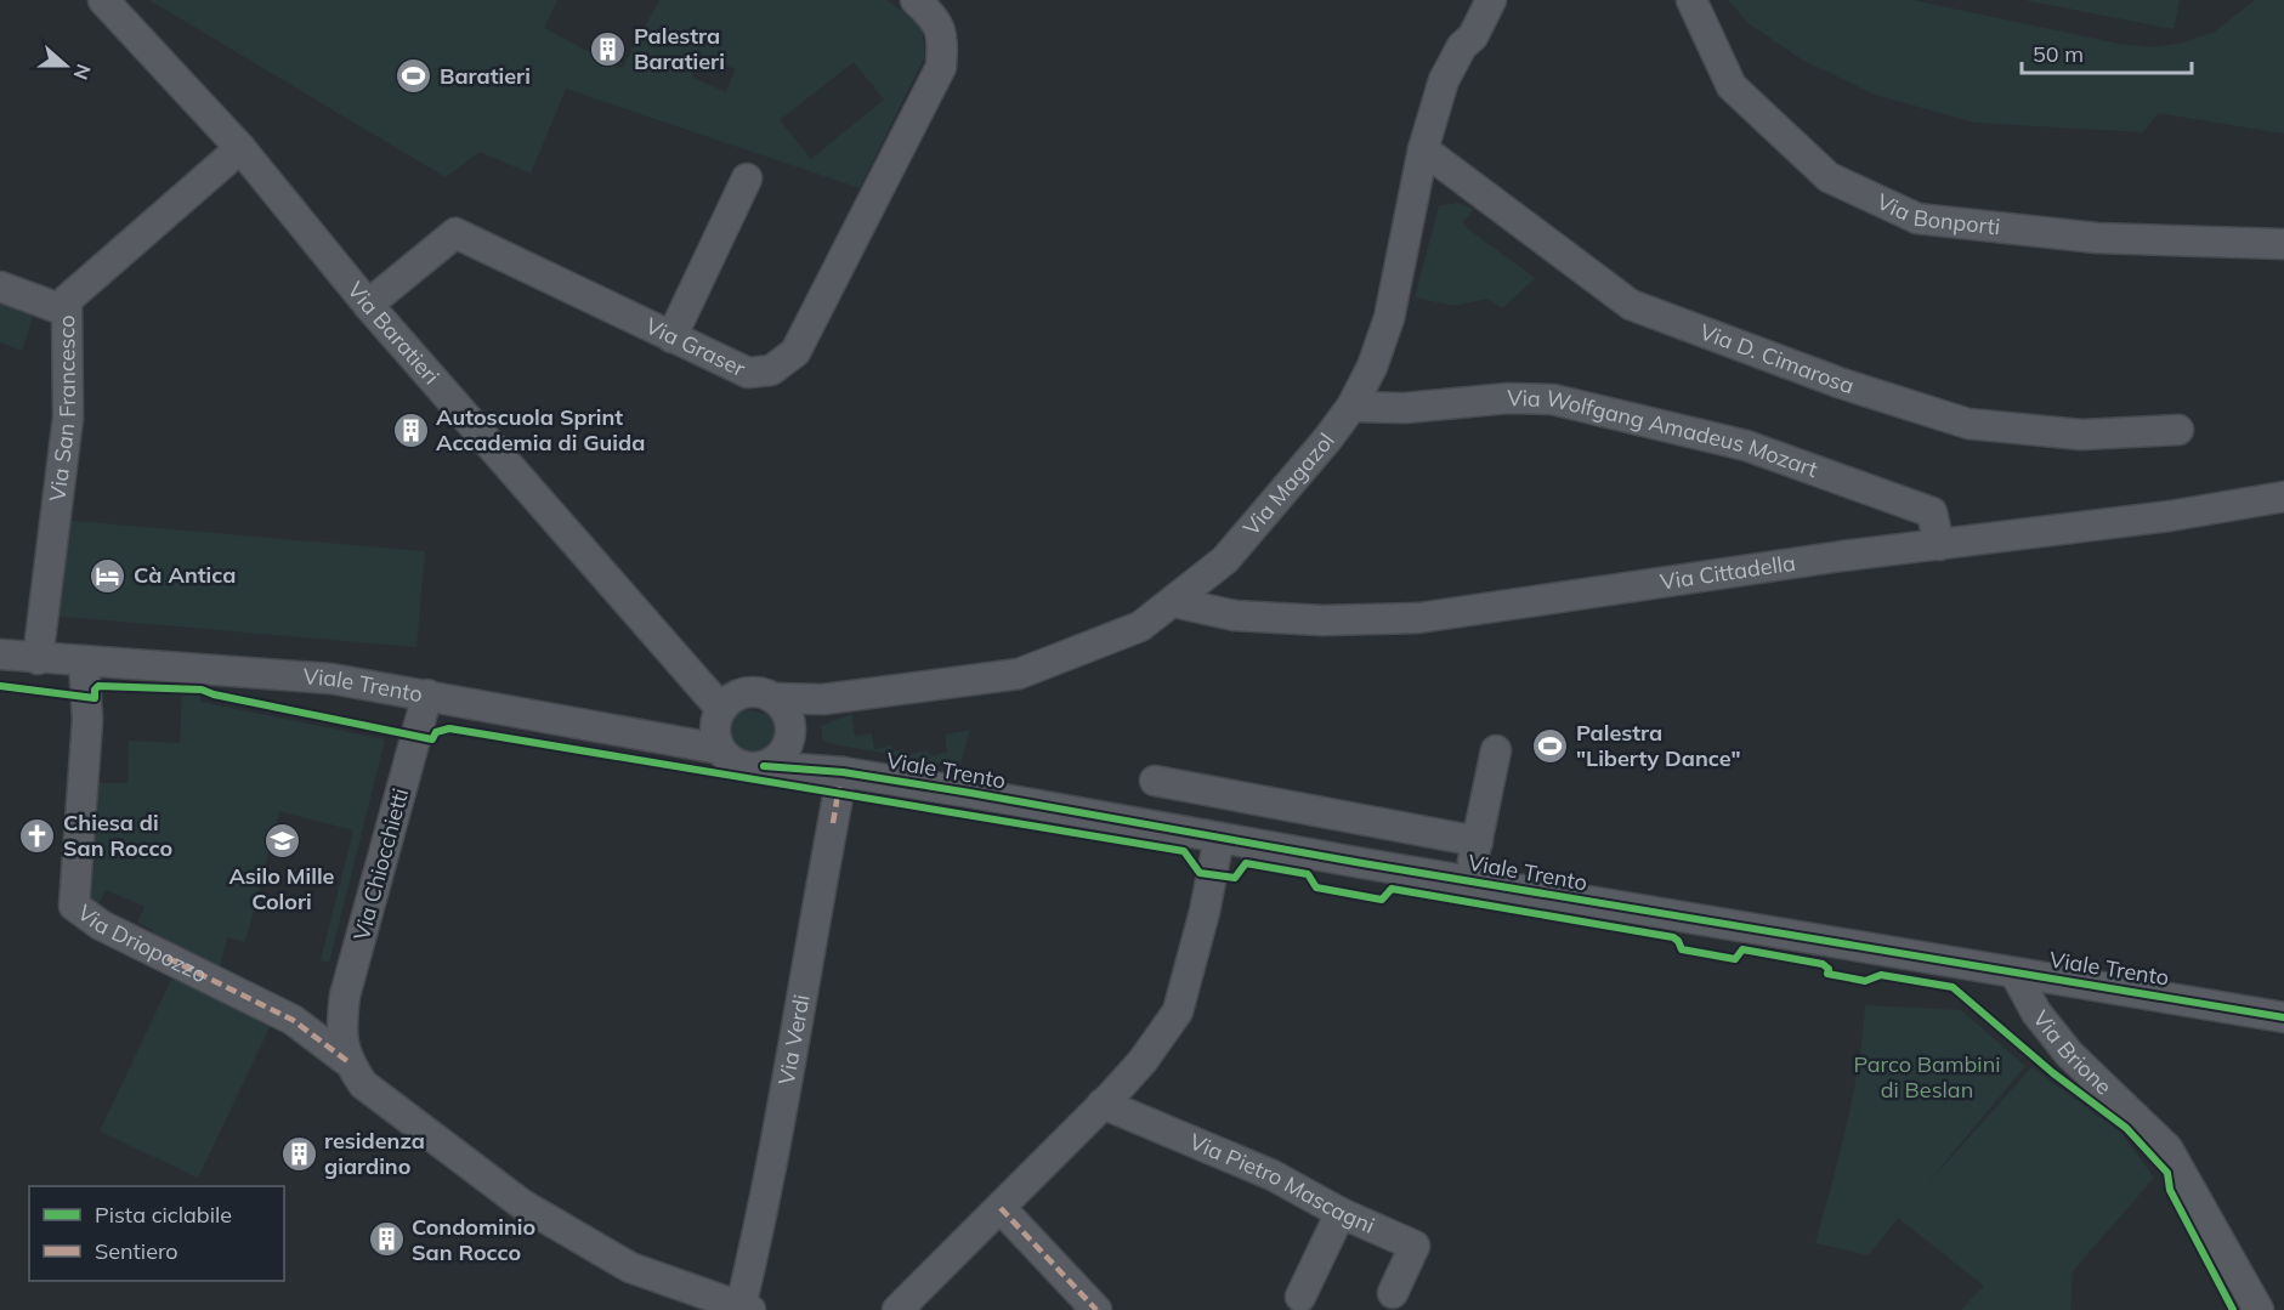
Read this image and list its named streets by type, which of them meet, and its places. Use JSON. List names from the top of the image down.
{
  "streets": {
    "street": [
      "Via Bonporti",
      "Via Baratieri",
      "Via Graser",
      "Via D. Cimarosa",
      "Via San Francesco",
      "Via Wolfgang Amadeus Mozart",
      "Via Magazol",
      "Via Cittadella",
      "Viale Trento",
      "Via Chiocchietti",
      "Via Driopozzo",
      "Via Verdi",
      "Via Brione",
      "Via Pietro Mascagni"
    ]
  },
  "crossings": [
    ["Via Baratieri", "Via Graser"],
    ["Via Baratieri", "Via San Francesco"],
    ["Via Baratieri", "Via Magazol"],
    ["Via Baratieri", "Viale Trento"],
    ["Via D. Cimarosa", "Via Magazol"],
    ["Via San Francesco", "Viale Trento"],
    ["Via Wolfgang Amadeus Mozart", "Via Magazol"],
    ["Via Wolfgang Amadeus Mozart", "Via Cittadella"],
    ["Via Magazol", "Via Cittadella"],
    ["Via Magazol", "Viale Trento"],
    ["Viale Trento", "Via Chiocchietti"],
    ["Viale Trento", "Via Driopozzo"],
    ["Viale Trento", "Via Verdi"],
    ["Viale Trento", "Via Brione"],
    ["Via Chiocchietti", "Via Driopozzo"],
    ["Via Driopozzo", "Via Verdi"]
  ],
  "parks": ["Parco Bambini di Beslan"],
  "places": {
    "building": [
      "Palestra Baratieri",
      "Autoscuola Sprint Accademia di Guida",
      "residenza giardino",
      "Condominio San Rocco"
    ],
    "sports": ["Baratieri", "Palestra \"Liberty Dance\""],
    "hotel": ["Cà Antica"],
    "church": ["Chiesa di San Rocco"],
    "school or university": ["Asilo Mille Colori"]
  },
  "legend": ["Pista ciclabile", "Sentiero"],
  "scale_bar": "50 m",
  "north": "right"
}
